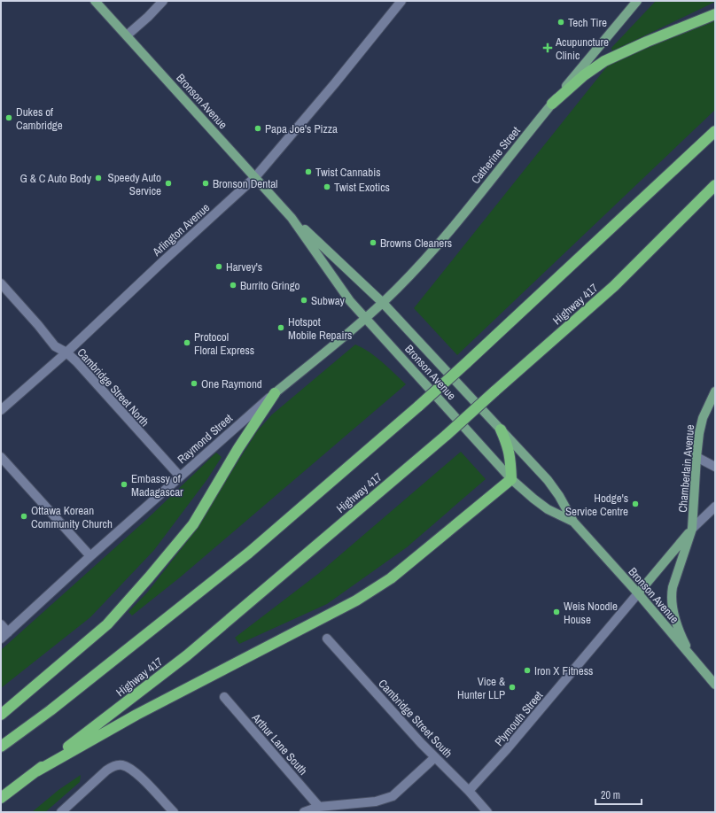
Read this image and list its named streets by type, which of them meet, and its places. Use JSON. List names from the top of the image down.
{
  "streets": {
    "highway": ["Highway 417"],
    "main road": [
      "Bronson Avenue",
      "Catherine Street",
      "Raymond Street",
      "Chamberlain Avenue"
    ],
    "street": [
      "Arlington Avenue",
      "Cambridge Street North",
      "Cambridge Street South",
      "Plymouth Street",
      "Arthur Lane South"
    ]
  },
  "crossings": [
    ["Bronson Avenue", "Catherine Street"],
    ["Bronson Avenue", "Arlington Avenue"],
    ["Bronson Avenue", "Raymond Street"],
    ["Bronson Avenue", "Chamberlain Avenue"],
    ["Bronson Avenue", "Plymouth Street"],
    ["Catherine Street", "Raymond Street"],
    ["Arlington Avenue", "Cambridge Street North"],
    ["Cambridge Street North", "Raymond Street"],
    ["Cambridge Street South", "Plymouth Street"]
  ],
  "places": {
    "other": [
      "Tech Tire",
      "Dukes of Cambridge",
      "Papa Joe's Pizza",
      "Twist Cannabis",
      "G & C Auto Body",
      "Speedy Auto Service",
      "Bronson Dental",
      "Twist Exotics",
      "Browns Cleaners",
      "Harvey's",
      "Burrito Gringo",
      "Subway",
      "Hotspot Mobile Repairs",
      "Protocol Floral Express",
      "One Raymond",
      "Embassy of Madagascar",
      "Hodge's Service Centre",
      "Ottawa Korean Community Church",
      "Weis Noodle House",
      "Iron X Fitness",
      "Vice & Hunter LLP"
    ],
    "health": ["Acupuncture Clinic"]
  },
  "scale_bar": "20 m"
}
